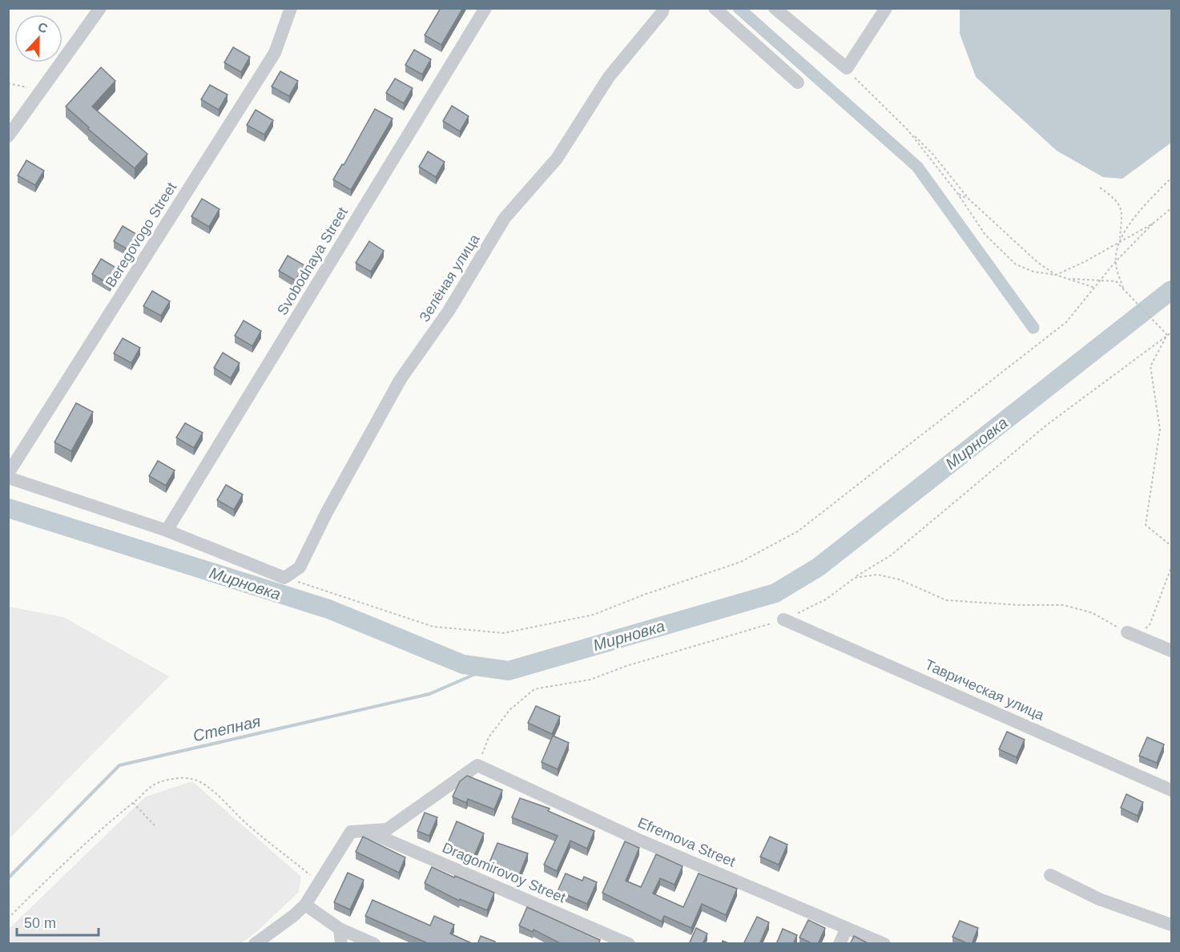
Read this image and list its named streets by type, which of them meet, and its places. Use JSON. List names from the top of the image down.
{
  "streets": {
    "street": [
      "Beregovogo Street",
      "Svobodnaya Street",
      "Зелёная улица",
      "Таврическая улица",
      "Efremova Street",
      "Dragomirovoy Street"
    ]
  },
  "crossings": [
    ["Efremova Street", "Dragomirovoy Street"]
  ],
  "water": ["Мирновка", "Степная"],
  "scale_bar": "50 m",
  "north": "top"
}
